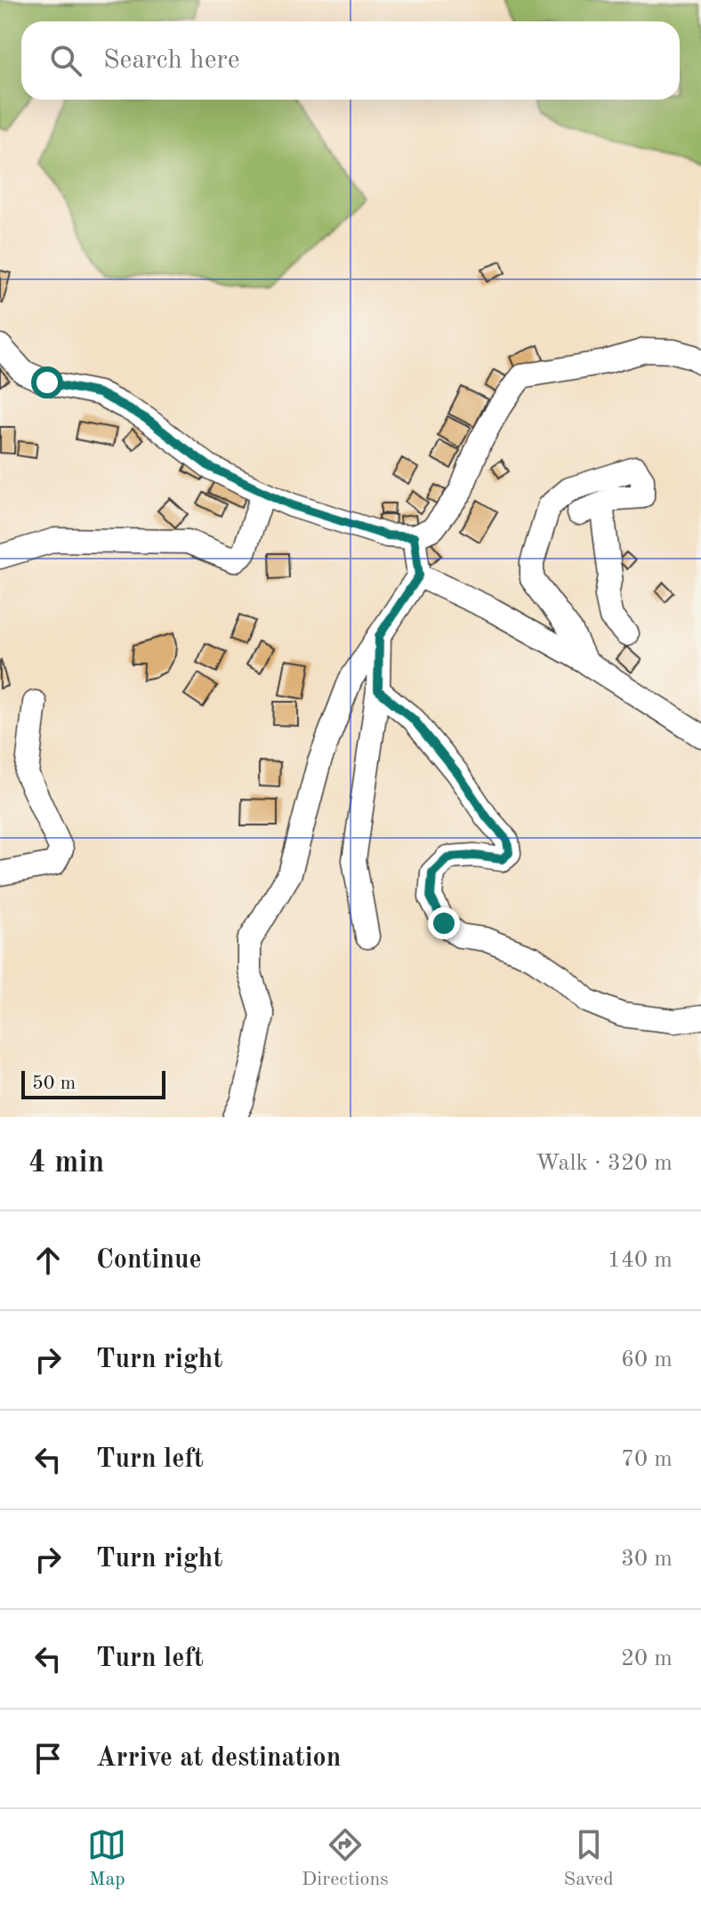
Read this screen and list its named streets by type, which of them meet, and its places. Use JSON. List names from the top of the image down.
{
  "scale_bar": "50 m",
  "page": {
    "search": "Search here",
    "scale": "50 m",
    "heading": ["4 min", "Walk · 320 m"],
    "list": [
      ["Continue", "140 m"],
      ["Turn right", "60 m"],
      ["Turn left", "70 m"],
      ["Turn right", "30 m"],
      ["Turn left", "20 m"],
      "Arrive at destination"
    ],
    "nav": ["Map", "Directions", "Saved"]
  }
}
